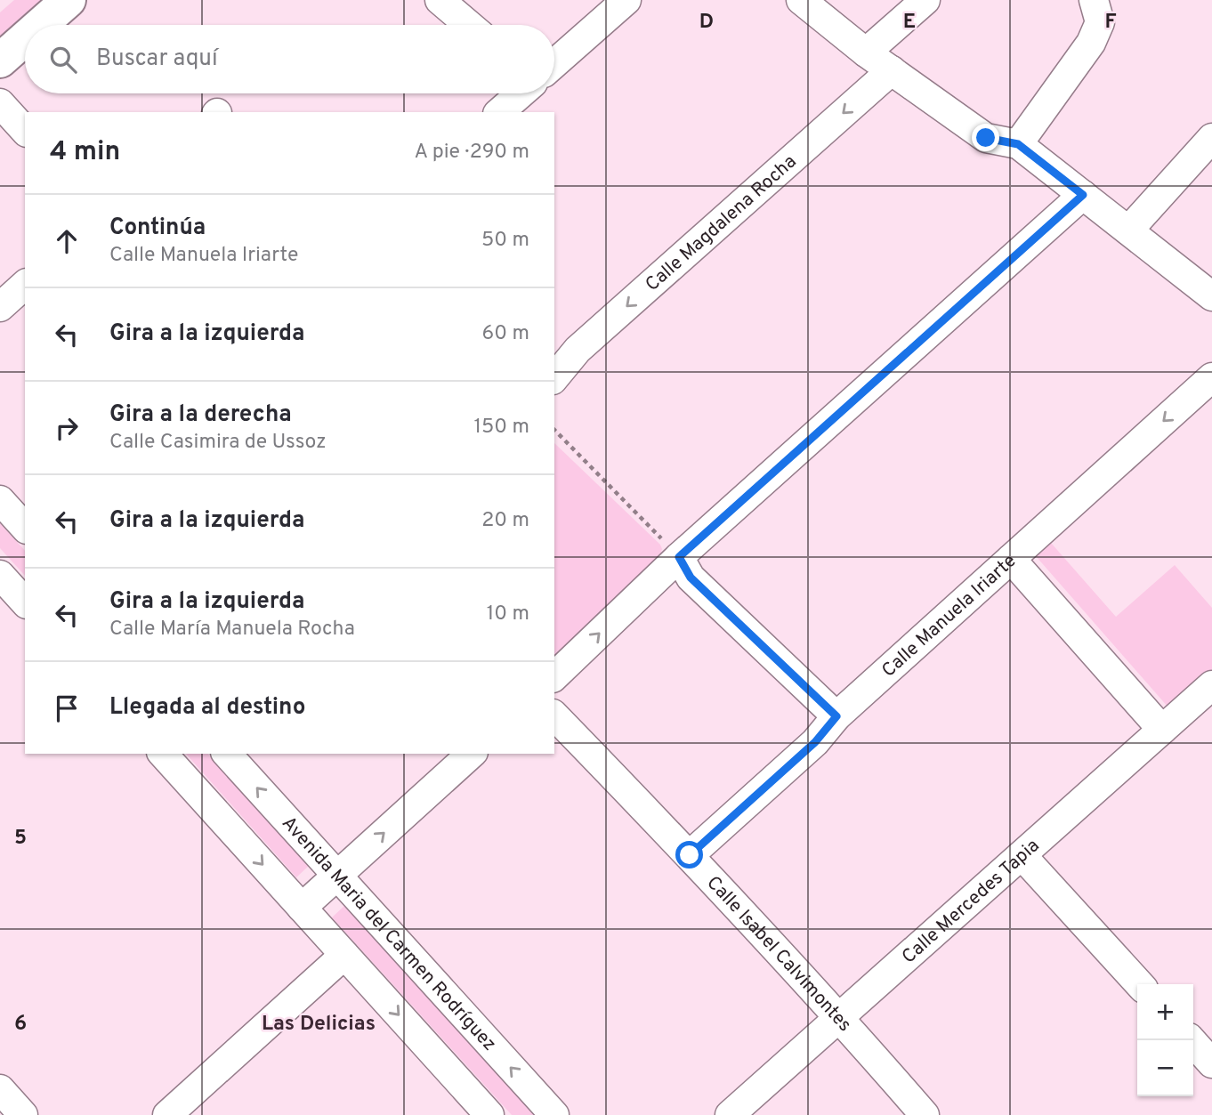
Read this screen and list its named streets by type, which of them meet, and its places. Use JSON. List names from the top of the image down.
{
  "streets": {
    "street": [
      "Calle Magdalena Rocha",
      "Calle Manuela Iriarte",
      "Calle Mercedes Tapia",
      "Avenida Maria del Carmen Rodríguez",
      "Calle Isabel Calvimontes"
    ]
  },
  "crossings": [
    ["Calle Manuela Iriarte", "Calle Isabel Calvimontes"],
    ["Calle Mercedes Tapia", "Calle Isabel Calvimontes"]
  ],
  "districts": ["Las Delicias"],
  "page": {
    "search": "Buscar aquí",
    "heading": ["4 min", "A pie · 290 m"],
    "list": [
      ["Continúa", "Calle Manuela Iriarte", "50 m"],
      ["Gira a la izquierda", "60 m"],
      ["Gira a la derecha", "Calle Casimira de Ussoz", "150 m"],
      ["Gira a la izquierda", "20 m"],
      ["Gira a la izquierda", "Calle María Manuela Rocha", "10 m"],
      "Llegada al destino"
    ],
    "map_buttons": ["+", "−"]
  },
  "grid": {
    "columns": ["D", "E", "F"],
    "rows": ["5", "6"]
  }
}
